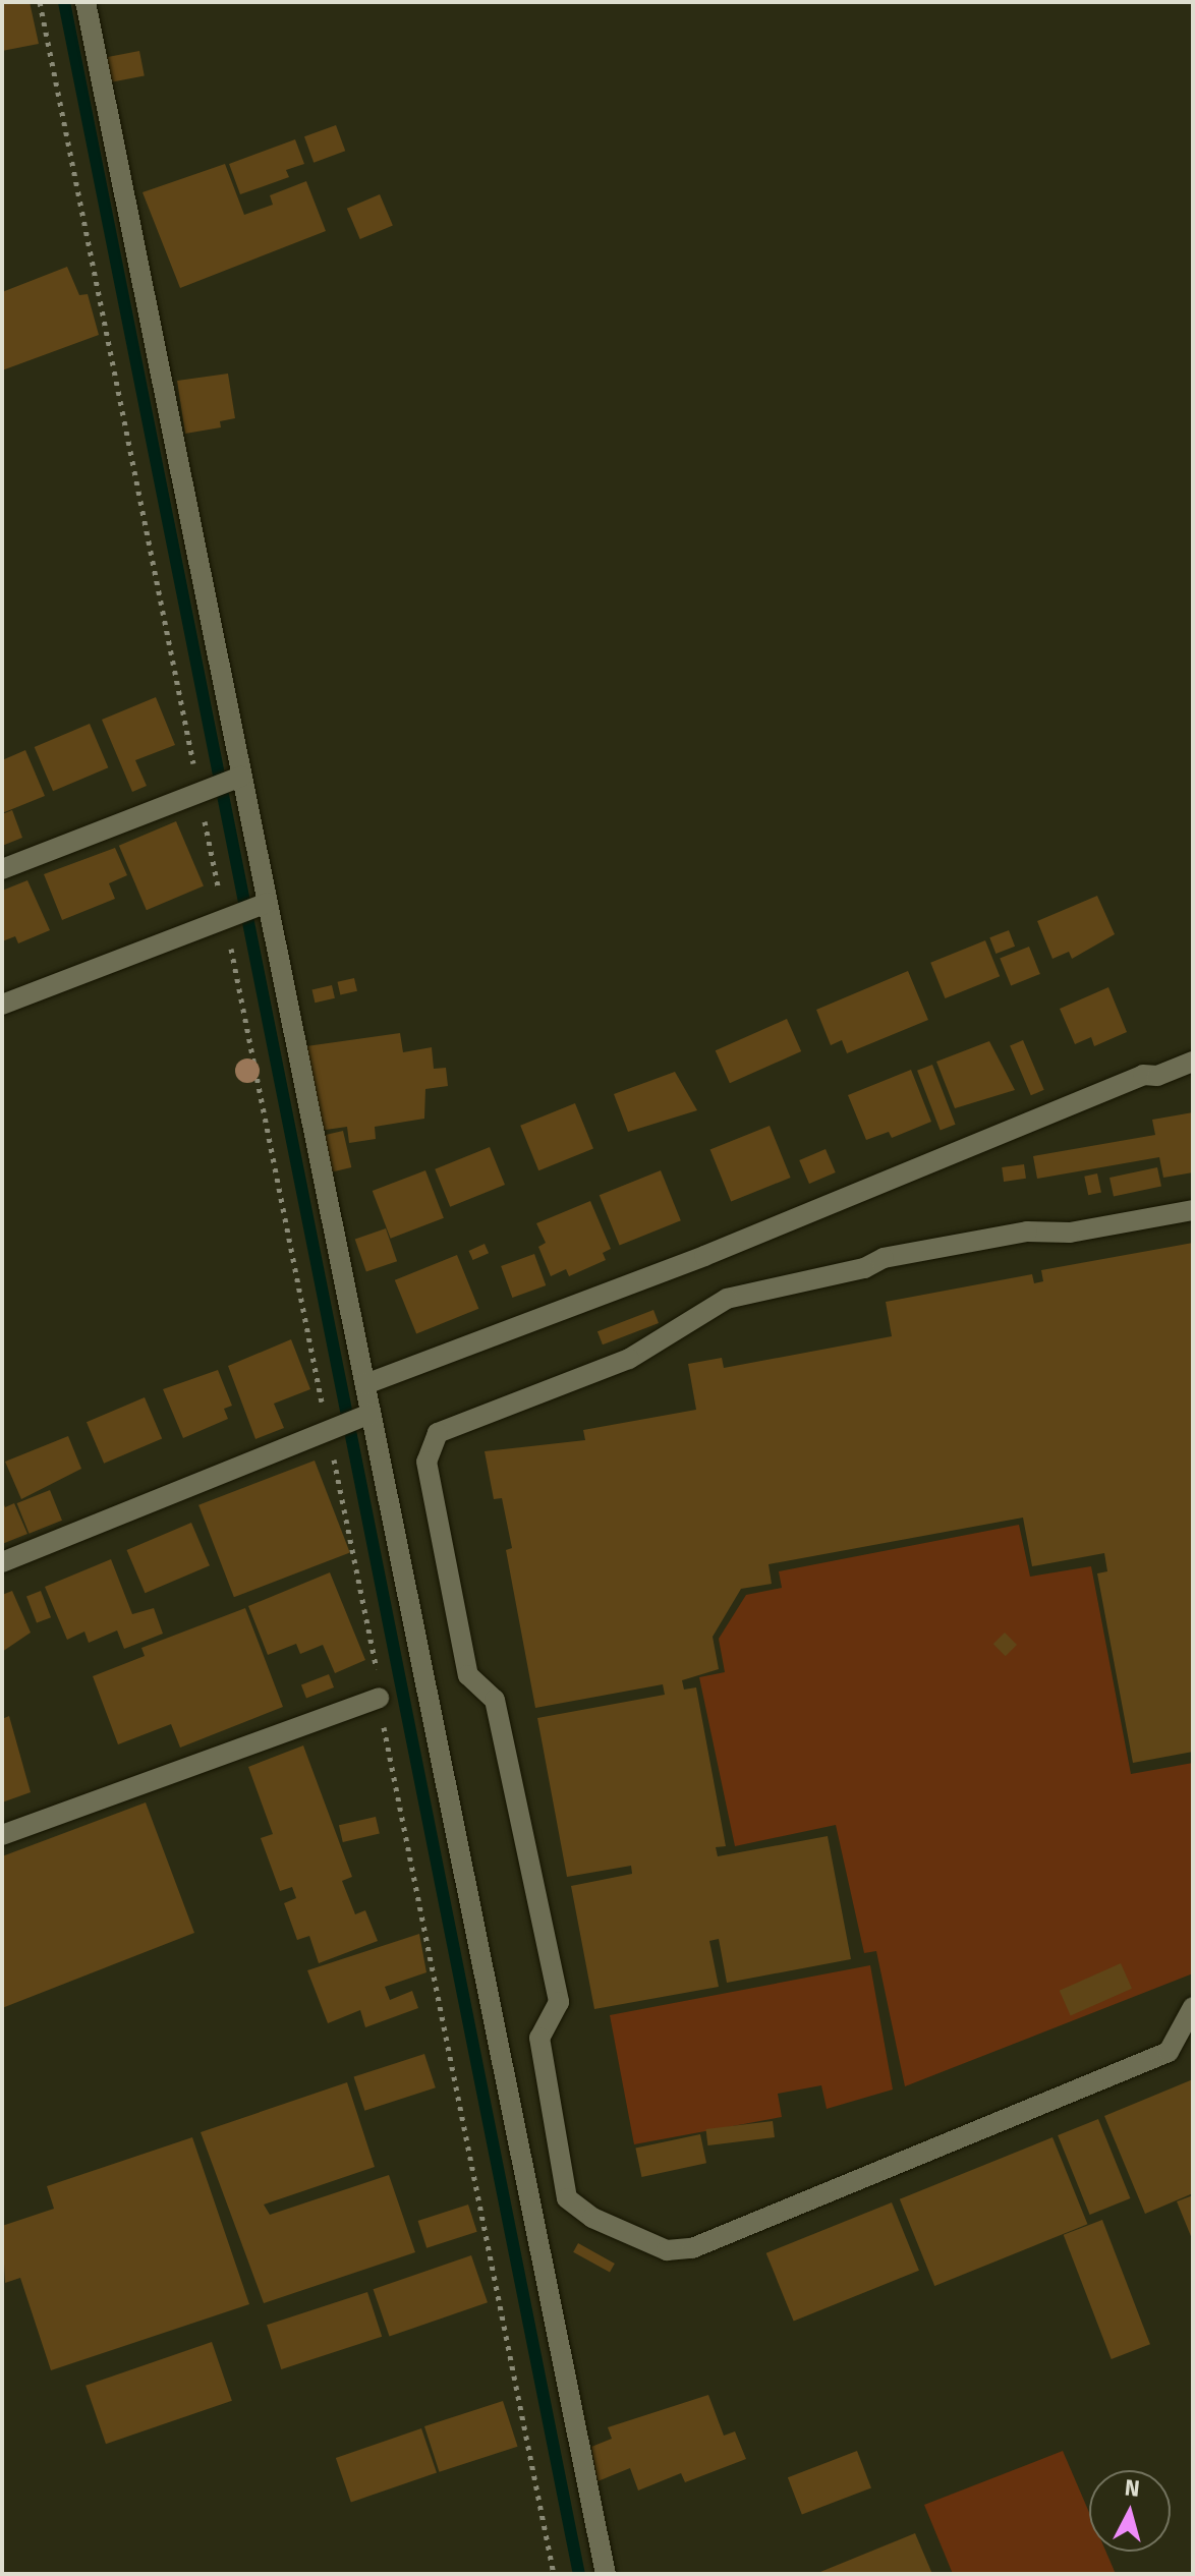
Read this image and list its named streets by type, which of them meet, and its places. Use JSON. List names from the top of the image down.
{
  "north": "top"
}
